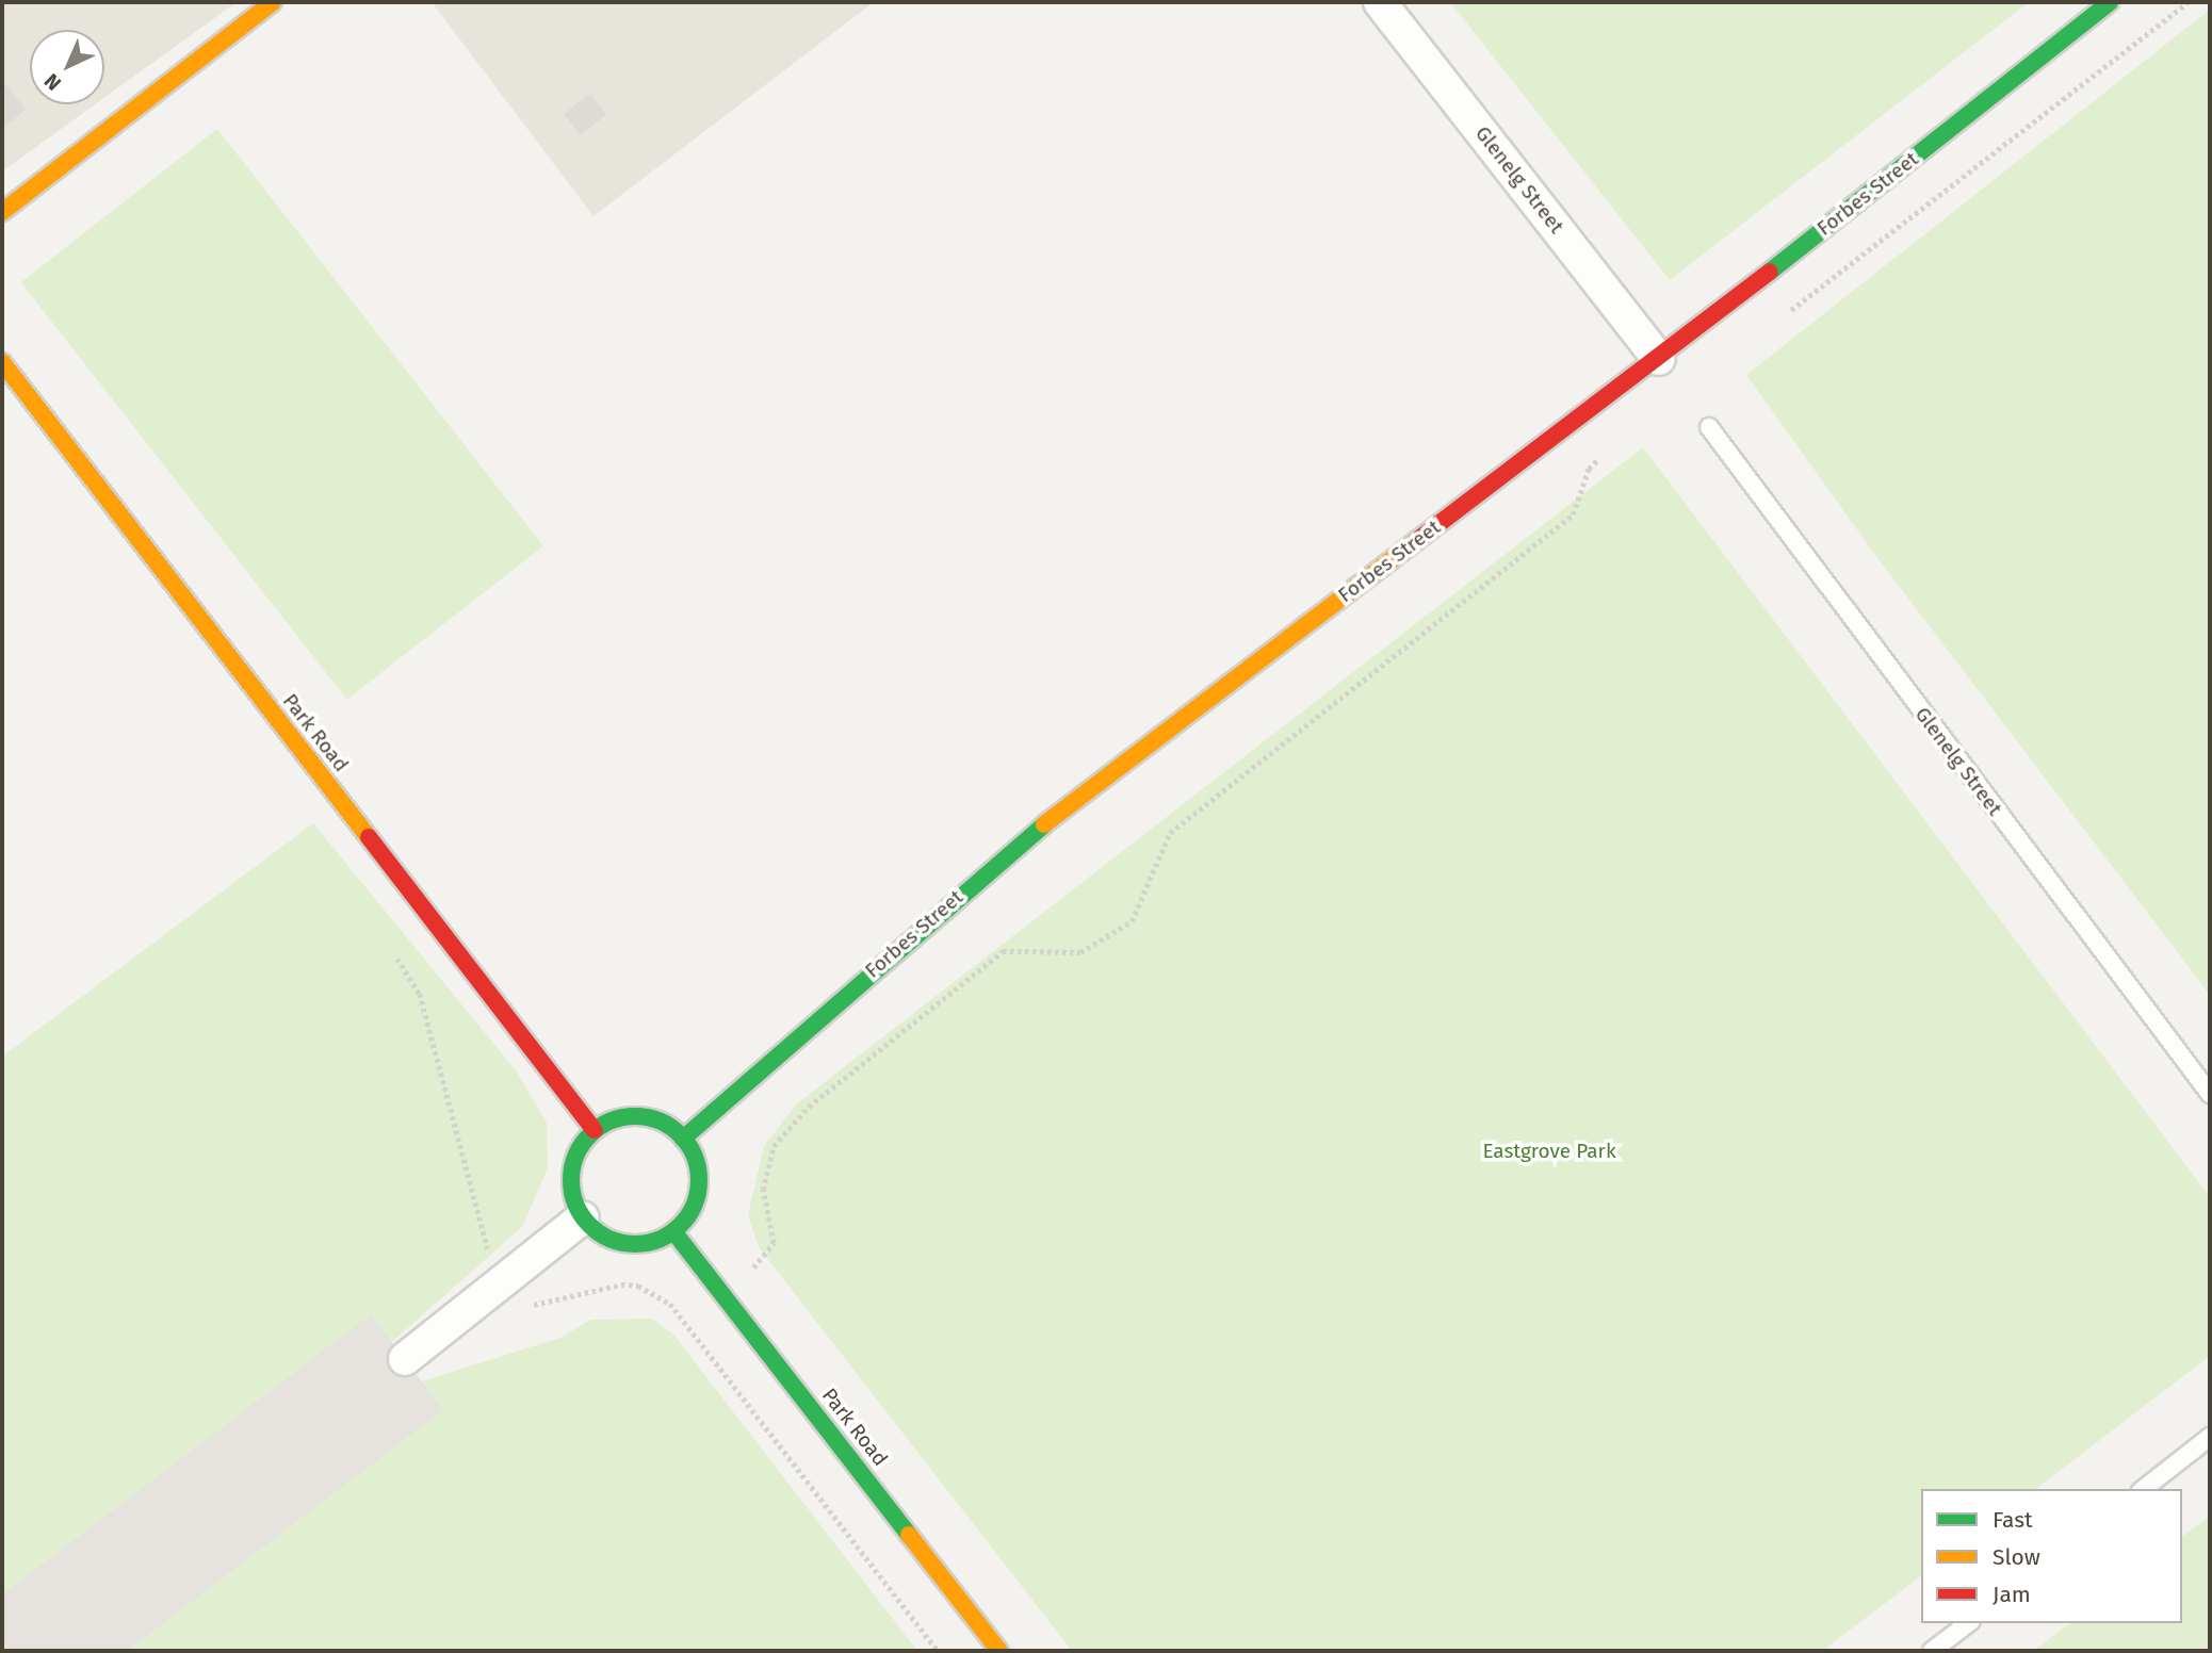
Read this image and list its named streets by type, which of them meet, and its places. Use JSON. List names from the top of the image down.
{
  "streets": {
    "street": ["Glenelg Street", "Forbes Street", "Park Road"]
  },
  "crossings": [
    ["Glenelg Street", "Forbes Street"],
    ["Forbes Street", "Park Road"]
  ],
  "parks": ["Eastgrove Park"],
  "legend": ["Fast", "Slow", "Jam"],
  "north": "bottom left"
}
